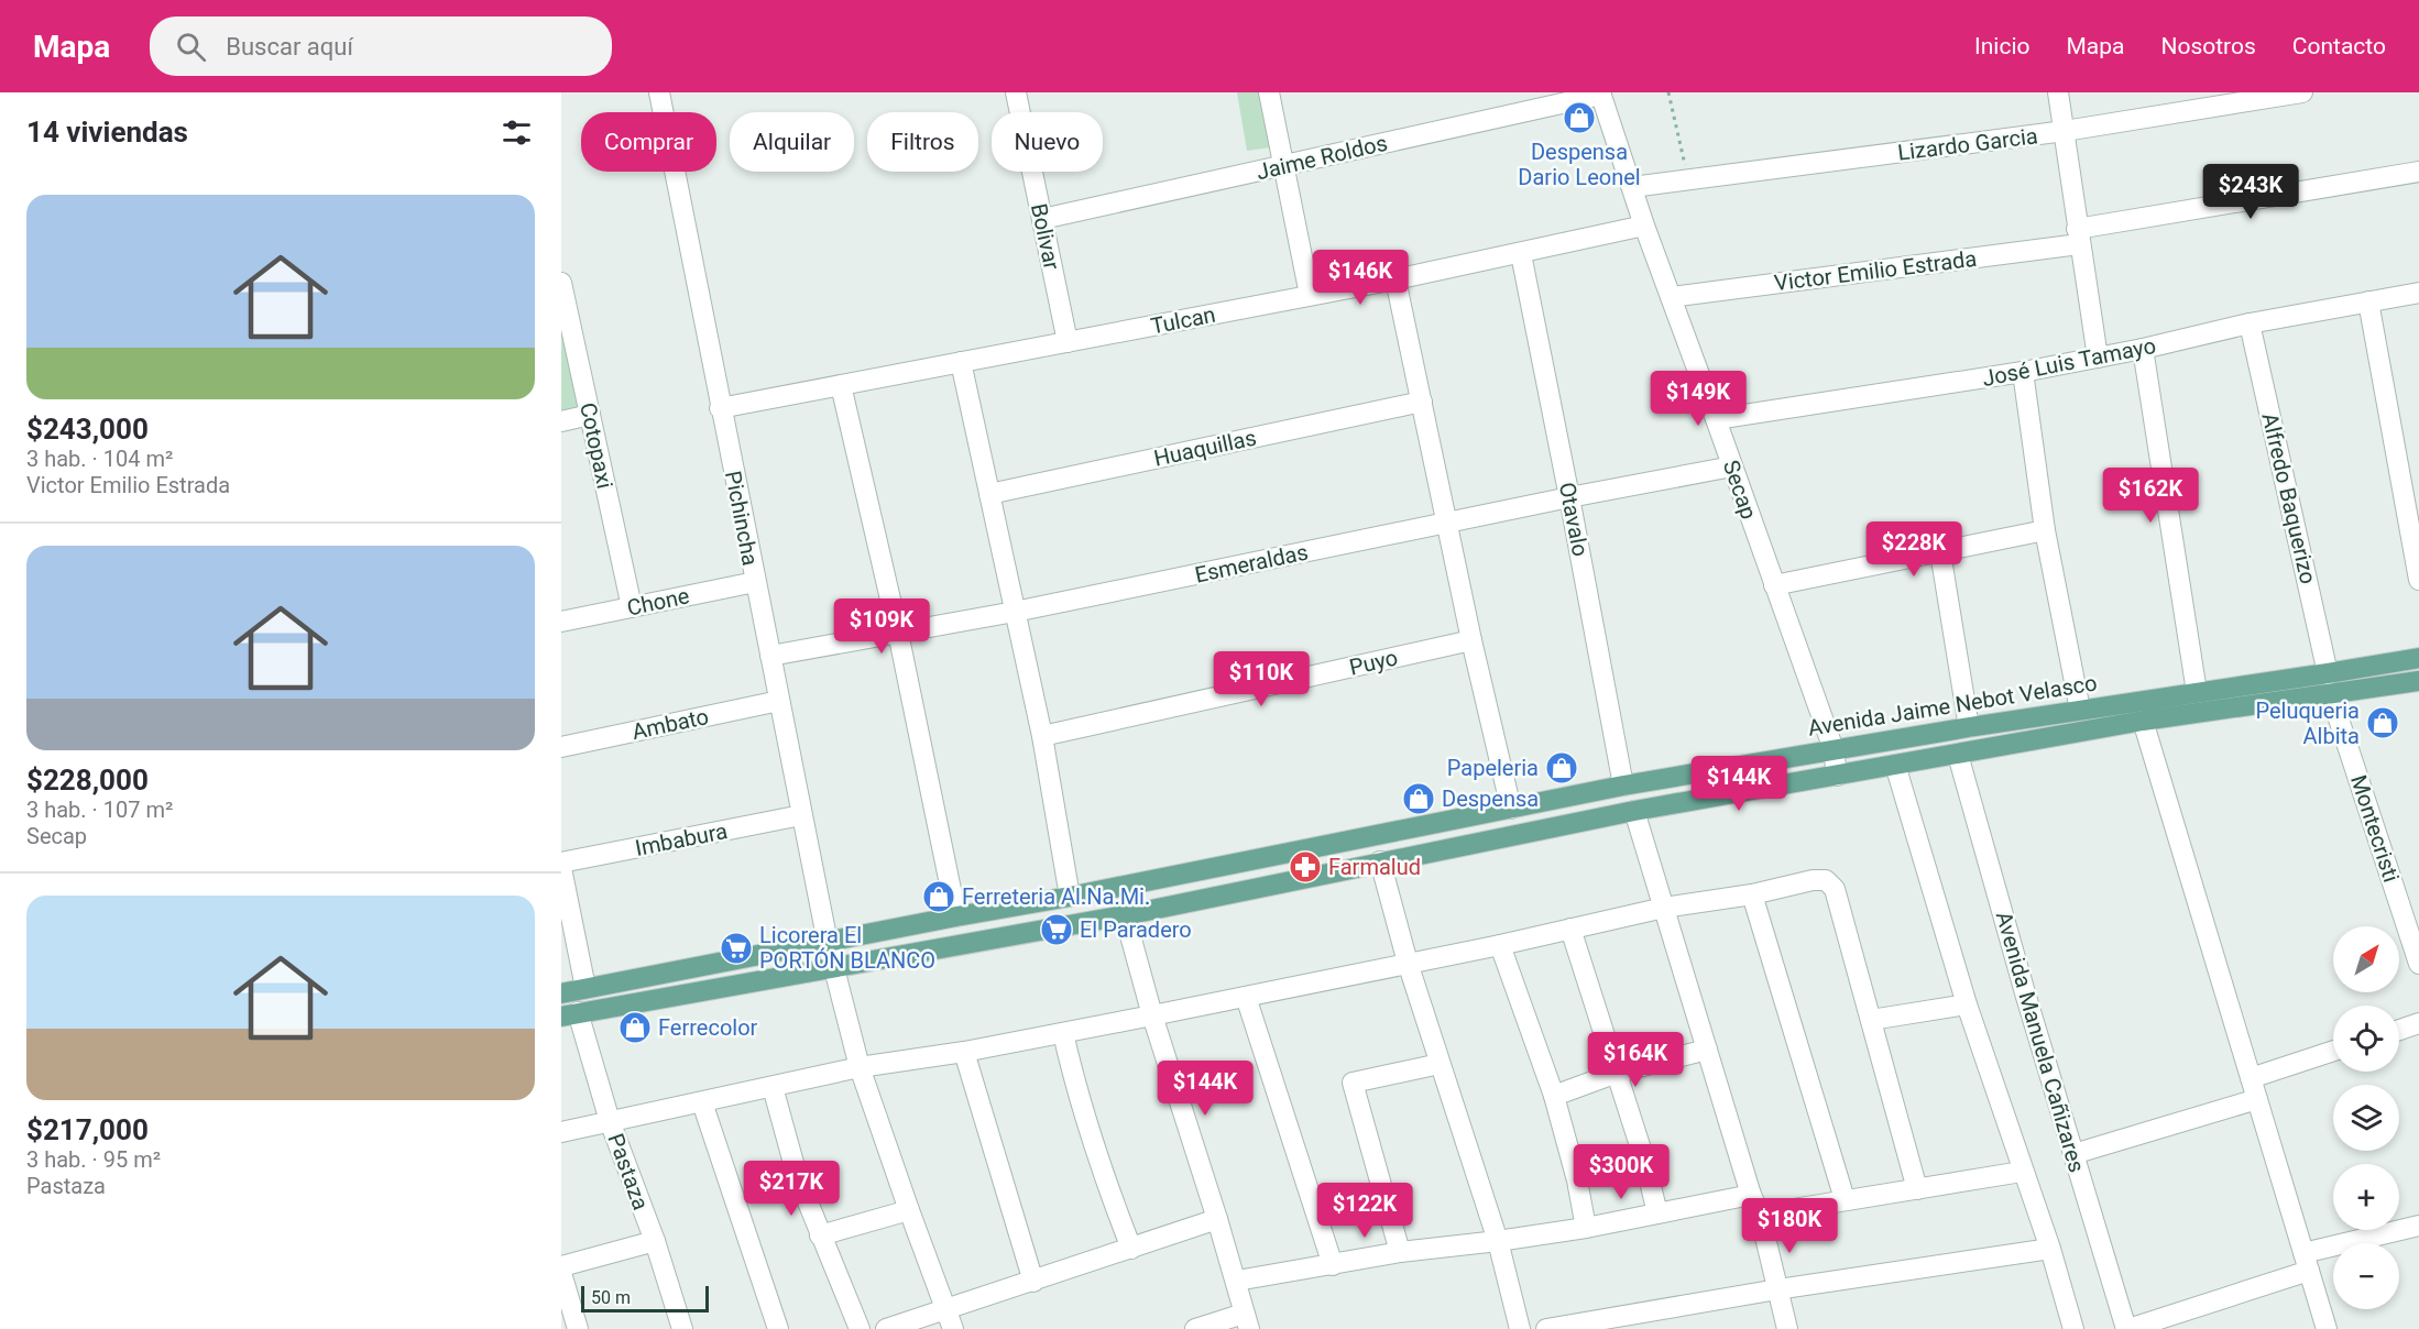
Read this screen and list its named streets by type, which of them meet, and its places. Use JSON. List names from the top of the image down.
{
  "streets": {
    "main road": ["Avenida Jaime Nebot Velasco"],
    "street": [
      "Lizardo Garcia",
      "Jaime Roldos",
      "Bolivar",
      "Victor Emilio Estrada",
      "Tulcan",
      "José Luis Tamayo",
      "Cotopaxi",
      "Huaquillas",
      "Secap",
      "Alfredo Baquerizo",
      "Pichincha",
      "Otavalo",
      "Esmeraldas",
      "Chone",
      "Puyo",
      "Ambato",
      "Montecristi",
      "Imbabura",
      "Avenida Manuela Cañizares",
      "Pastaza"
    ]
  },
  "crossings": [
    ["Lizardo Garcia", "Secap"],
    ["Jaime Roldos", "Bolivar"],
    ["Jaime Roldos", "Secap"],
    ["Bolivar", "Tulcan"],
    ["Victor Emilio Estrada", "Secap"],
    ["Tulcan", "Secap"],
    ["Tulcan", "Pichincha"],
    ["Tulcan", "Otavalo"],
    ["José Luis Tamayo", "Secap"],
    ["José Luis Tamayo", "Alfredo Baquerizo"],
    ["Cotopaxi", "Chone"],
    ["Secap", "Esmeraldas"],
    ["Secap", "Avenida Jaime Nebot Velasco"],
    ["Alfredo Baquerizo", "Avenida Jaime Nebot Velasco"],
    ["Alfredo Baquerizo", "Montecristi"],
    ["Pichincha", "Esmeraldas"],
    ["Pichincha", "Chone"],
    ["Pichincha", "Avenida Jaime Nebot Velasco"],
    ["Pichincha", "Ambato"],
    ["Pichincha", "Imbabura"],
    ["Otavalo", "Esmeraldas"],
    ["Otavalo", "Avenida Jaime Nebot Velasco"],
    ["Avenida Jaime Nebot Velasco", "Montecristi"],
    ["Avenida Jaime Nebot Velasco", "Avenida Manuela Cañizares"],
    ["Avenida Jaime Nebot Velasco", "Pastaza"]
  ],
  "places": {
    "shop": [
      "Despensa Dario Leonel",
      "Peluqueria Albita",
      "Papeleria",
      "Despensa",
      "Ferreteria Al.Na.Mi.",
      "Ferrecolor"
    ],
    "pharmacy": ["Farmalud"],
    "supermarket": ["El Paradero", "Licorera El PORTÓN BLANCO"]
  },
  "scale_bar": "50 m",
  "north": "top right",
  "page": {
    "header": "Mapa",
    "search": "Buscar aquí",
    "nav": [
      "Inicio",
      "Mapa",
      "Nosotros",
      "Contacto"
    ],
    "heading": "14 viviendas",
    "chip": [
      "Comprar",
      "Alquilar",
      "Filtros",
      "Nuevo"
    ],
    "price": [
      "$243K",
      "$146K",
      "$149K",
      "$162K",
      "$228K",
      "$109K",
      "$110K",
      "$144K",
      "$164K",
      "$144K",
      "$300K",
      "$217K",
      "$122K",
      "$180K"
    ],
    "list": [
      {
        "name": "$243,000",
        "note": "3 hab. · 104 m² · Victor Emilio Estrada"
      },
      {
        "name": "$228,000",
        "note": "3 hab. · 107 m² · Secap"
      },
      {
        "name": "$217,000",
        "note": "3 hab. · 95 m² · Pastaza"
      }
    ],
    "map_buttons": ["+", "−"],
    "scale": "50 m"
  }
}
